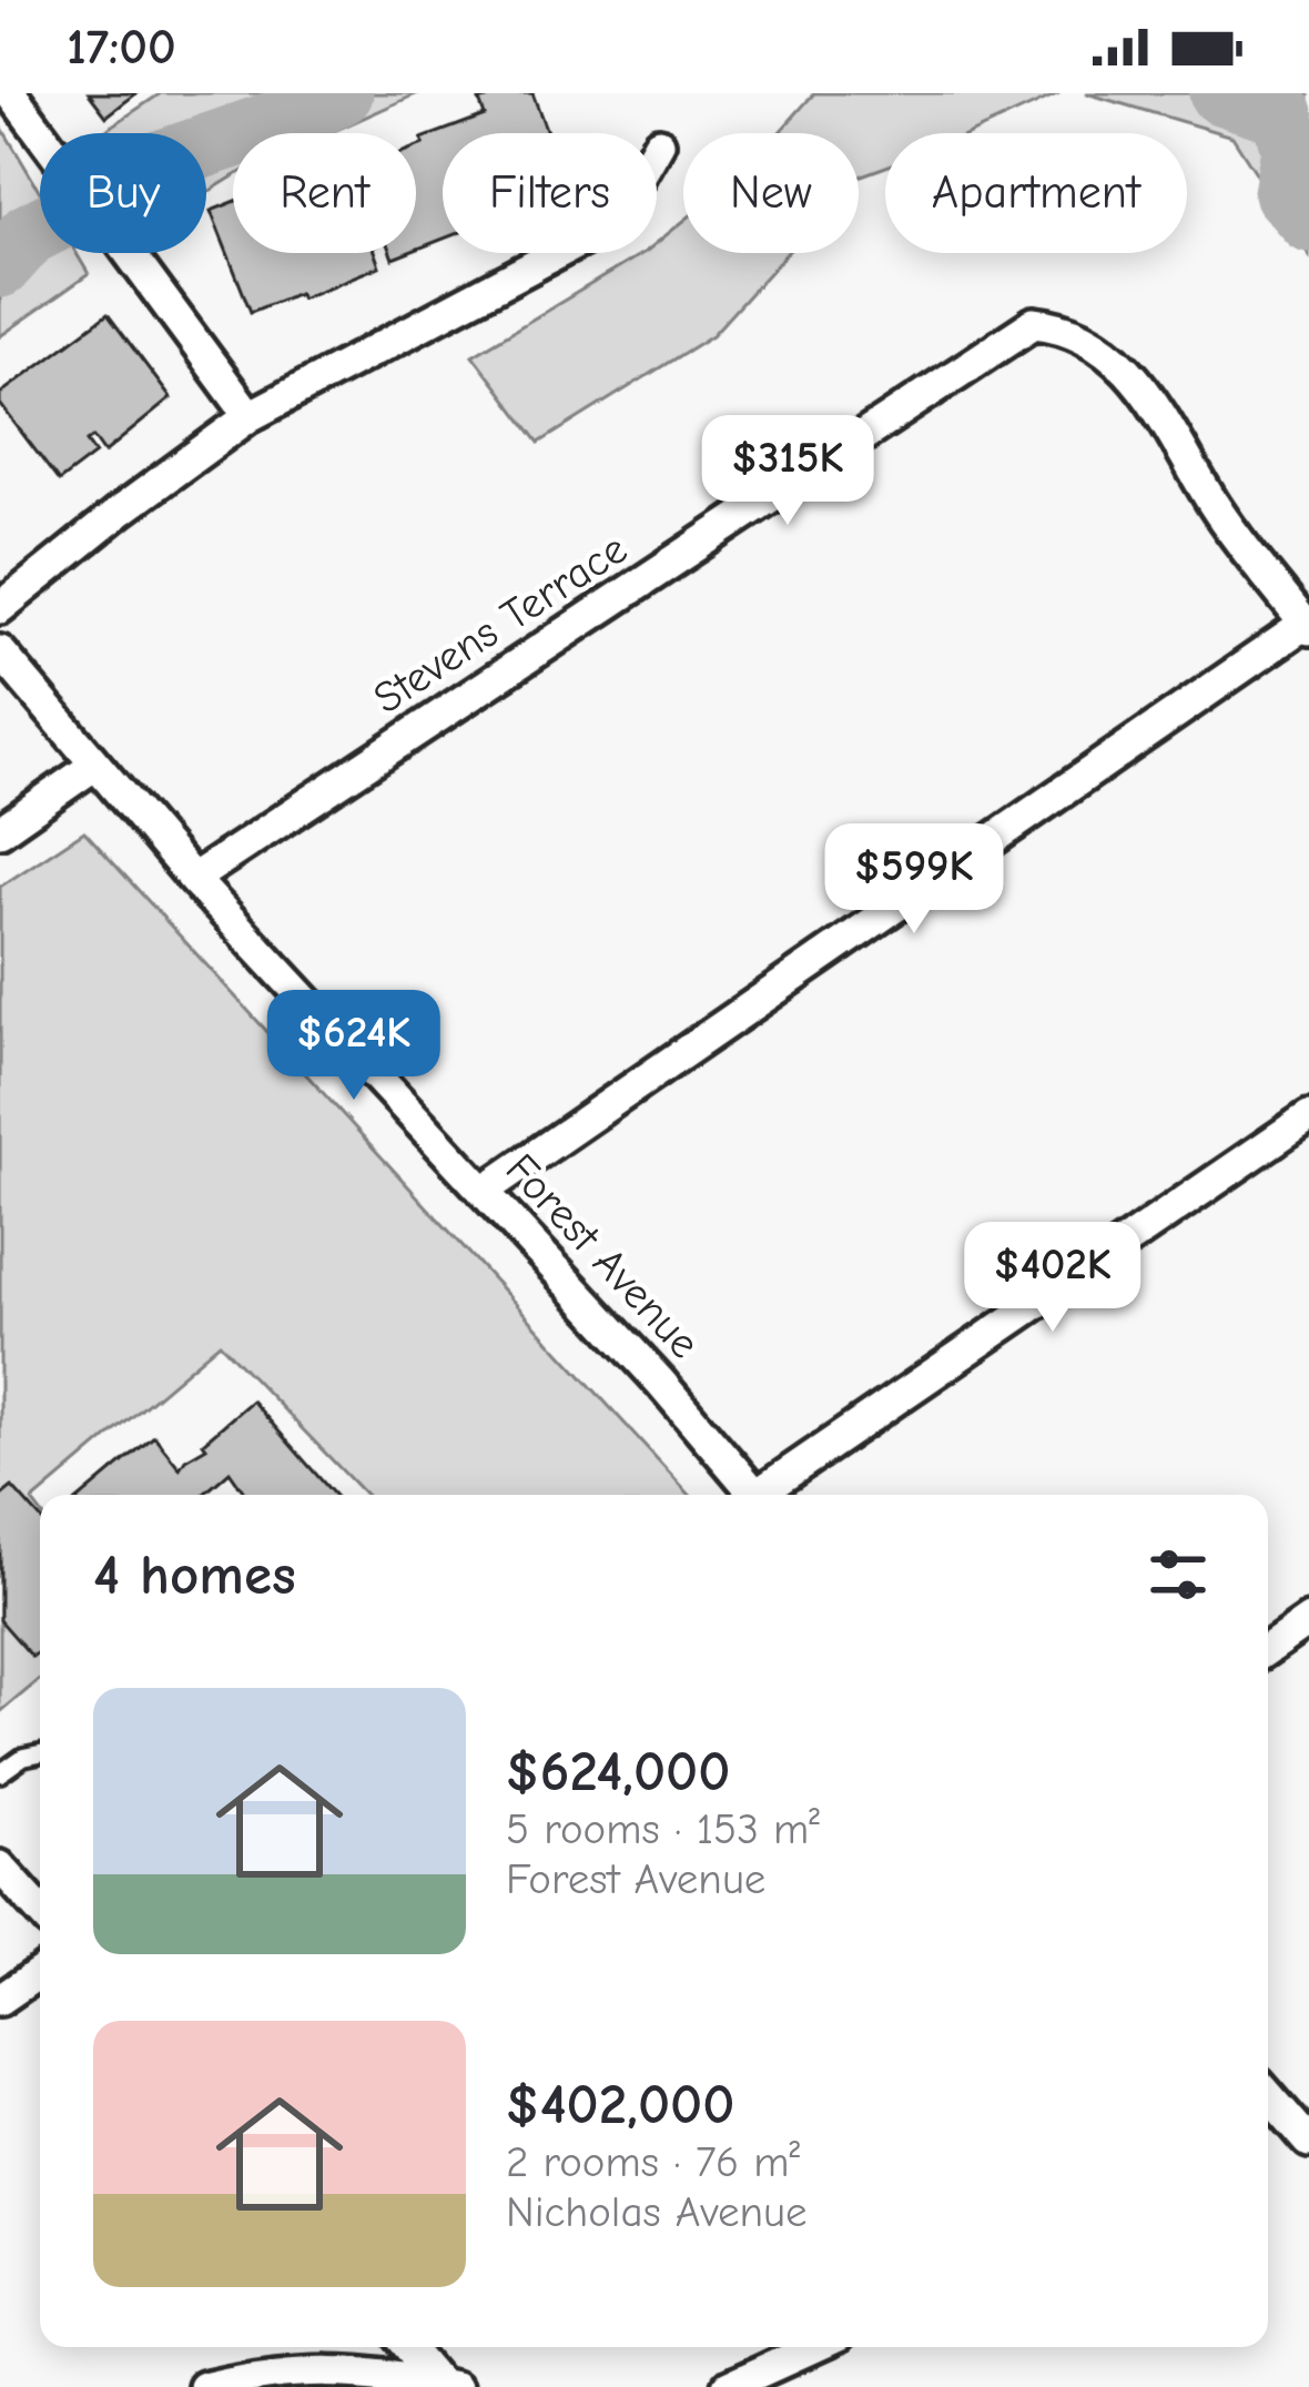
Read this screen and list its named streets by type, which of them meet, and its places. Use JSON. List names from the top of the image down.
{
  "streets": {
    "street": ["Stevens Terrace", "Forest Avenue"]
  },
  "crossings": [
    ["Stevens Terrace", "Forest Avenue"]
  ],
  "page": {
    "status": "17:00",
    "chip": [
      "Buy",
      "Rent",
      "Filters",
      "New",
      "Apartment"
    ],
    "price": [
      "$315K",
      "$599K",
      "$624K",
      "$402K"
    ],
    "heading": "4 homes",
    "list": [
      {
        "name": "$624,000",
        "note": "5 rooms · 153 m² · Forest Avenue"
      },
      {
        "name": "$402,000",
        "note": "2 rooms · 76 m² · Nicholas Avenue"
      }
    ]
  }
}
